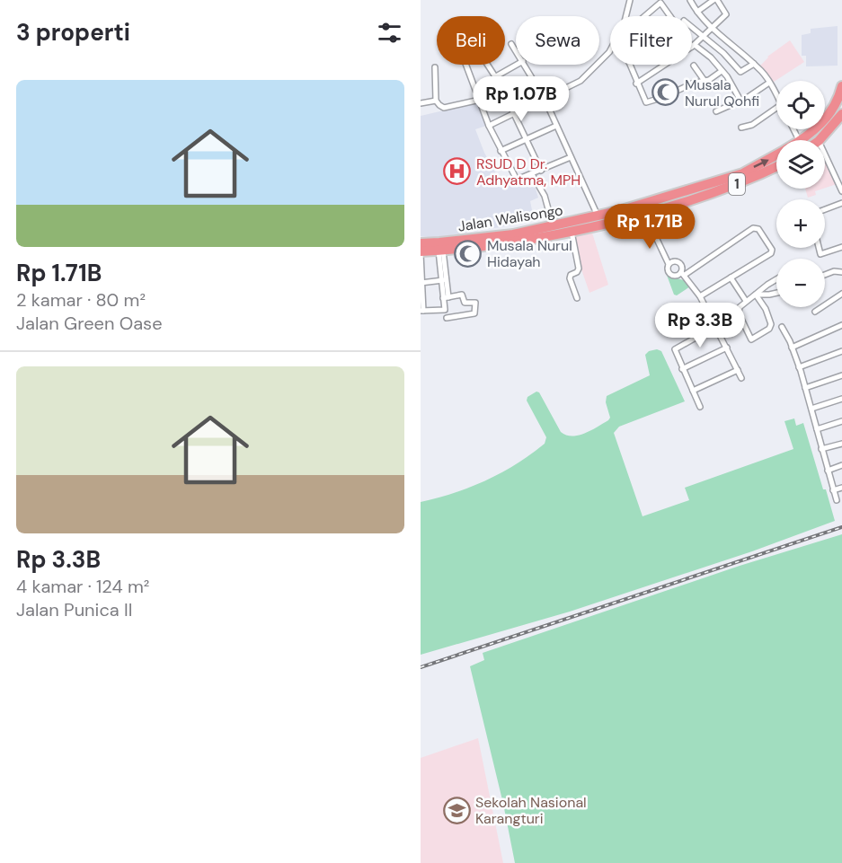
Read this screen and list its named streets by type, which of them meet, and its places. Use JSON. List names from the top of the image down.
{
  "streets": {
    "highway": ["1", "Jalan Walisongo"]
  },
  "places": {
    "mosque": ["Musala Nurul Qohfi", "Musala Nurul Hidayah"],
    "hospital": ["RSUD D Dr. Adhyatma, MPH"],
    "school or university": ["Sekolah Nasional Karangturi"]
  },
  "page": {
    "heading": "3 properti",
    "chip": ["Beli", "Sewa", "Filter"],
    "list": [
      {
        "name": "Rp 1.71B",
        "note": "2 kamar · 80 m² · Jalan Green Oase"
      },
      {
        "name": "Rp 3.3B",
        "note": "4 kamar · 124 m² · Jalan Punica II"
      }
    ],
    "price": ["Rp 1.07B", "Rp 1.71B", "Rp 3.3B"],
    "map_buttons": ["+", "−"]
  }
}
